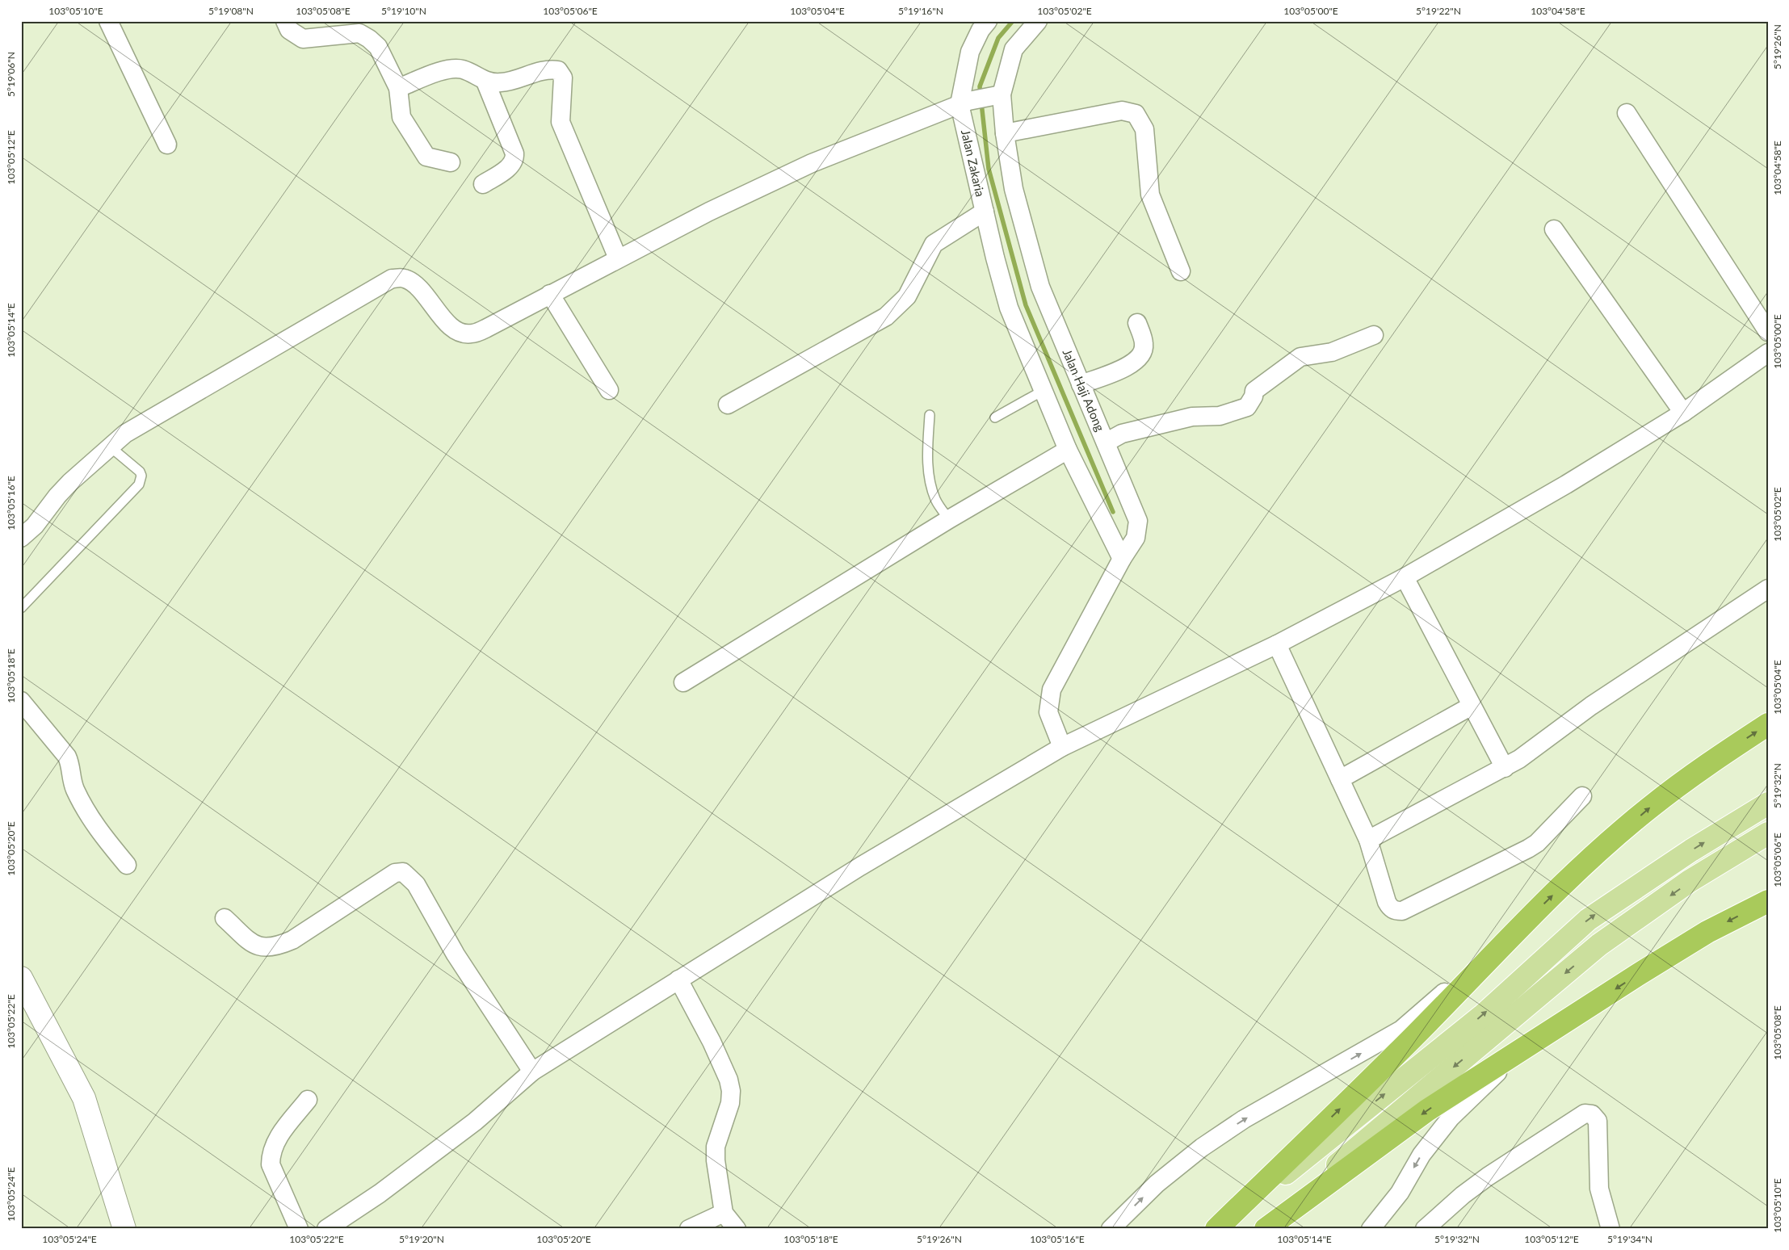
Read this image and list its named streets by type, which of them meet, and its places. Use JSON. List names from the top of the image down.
{
  "streets": {
    "street": ["Jalan Zakaria", "Jalan Haji Adong"]
  },
  "crossings": [
    ["Jalan Zakaria", "Jalan Haji Adong"]
  ],
  "coordinates": [
    "103°05'10\"E",
    "5°19'08\"N",
    "103°05'08\"E",
    "5°19'10\"N",
    "103°05'06\"E",
    "103°05'04\"E",
    "5°19'16\"N",
    "103°05'02\"E",
    "103°05'00\"E",
    "5°19'22\"N",
    "103°04'58\"E",
    "5°19'26\"N",
    "5°19'06\"N",
    "103°05'12\"E",
    "103°05'14\"E",
    "103°05'16\"E",
    "103°05'18\"E",
    "5°19'32\"N",
    "103°05'20\"E",
    "103°05'22\"E",
    "103°05'24\"E",
    "5°19'20\"N",
    "5°19'34\"N"
  ]
}
